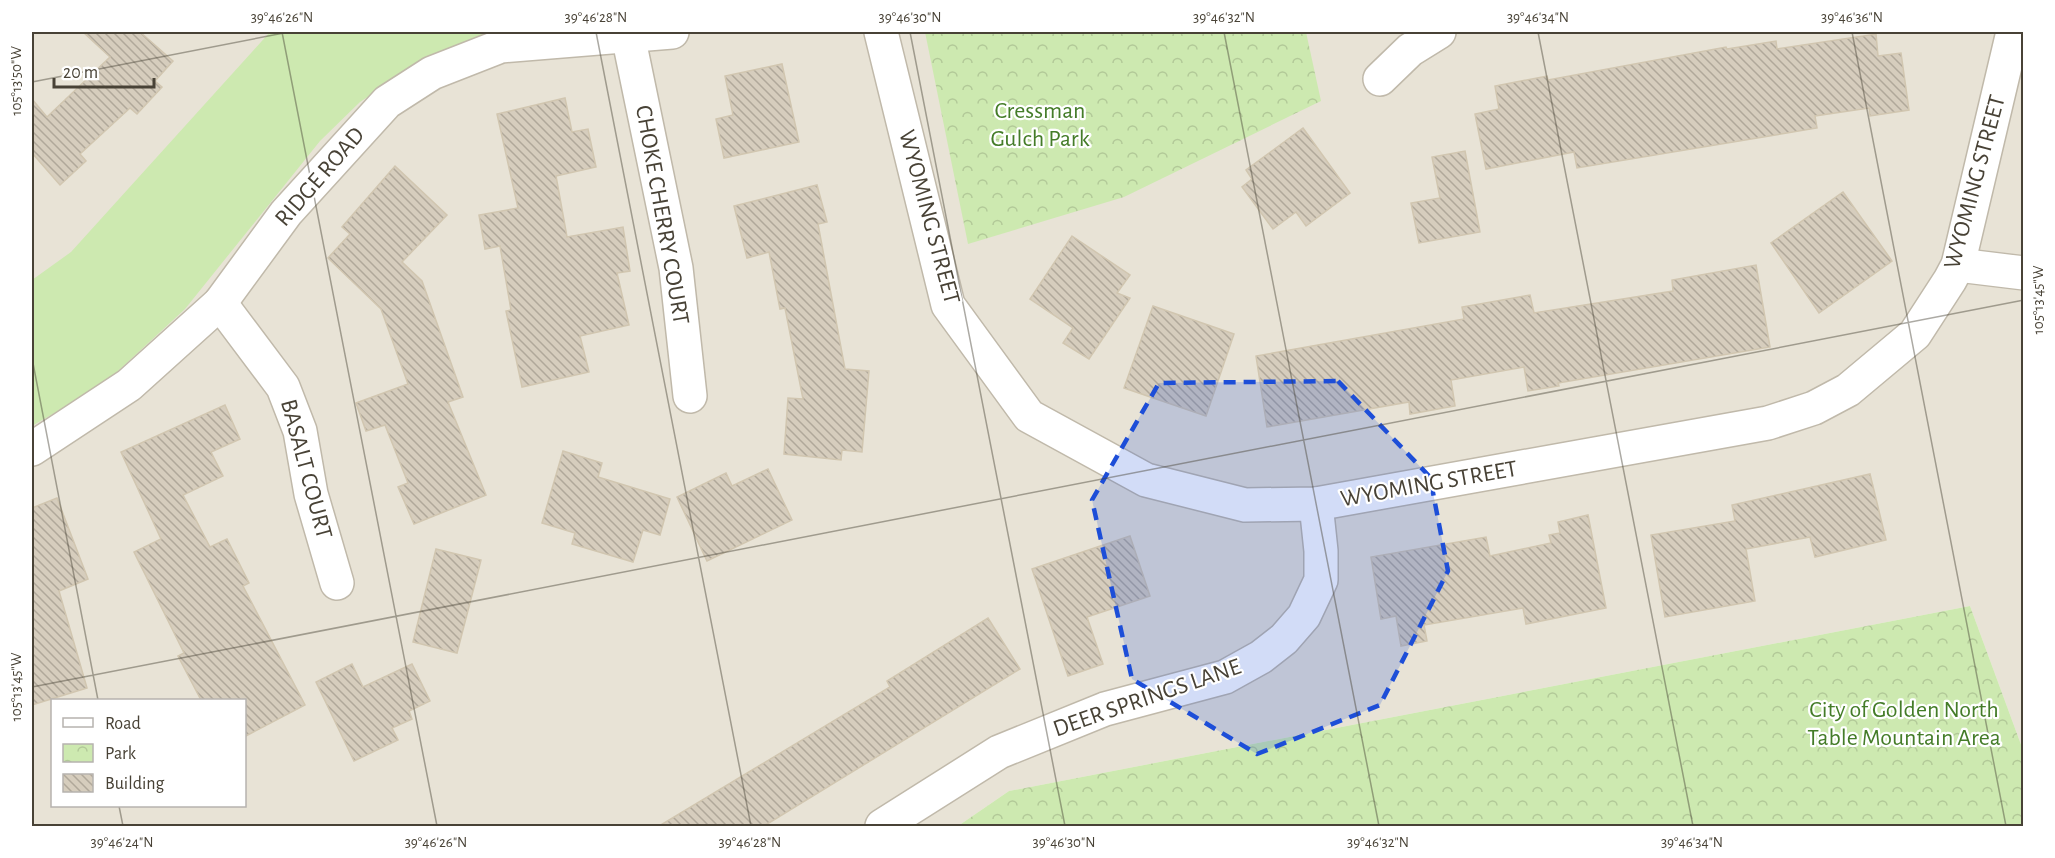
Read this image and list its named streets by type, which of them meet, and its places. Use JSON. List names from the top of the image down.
{
  "streets": {
    "street": [
      "RIDGE ROAD",
      "WYOMING STREET",
      "CHOKE CHERRY COURT",
      "BASALT COURT",
      "DEER SPRINGS LANE"
    ]
  },
  "crossings": [
    ["RIDGE ROAD", "CHOKE CHERRY COURT"],
    ["RIDGE ROAD", "BASALT COURT"],
    ["WYOMING STREET", "DEER SPRINGS LANE"]
  ],
  "parks": ["Cressman Gulch Park", "City of Golden North Table Mountain Area"],
  "legend": ["Road", "Park", "Building"],
  "scale_bar": "20 m",
  "coordinates": [
    "39°46'26\"N",
    "39°46'28\"N",
    "39°46'30\"N",
    "39°46'32\"N",
    "39°46'34\"N",
    "39°46'36\"N",
    "105°13'50\"W",
    "105°13'45\"W",
    "39°46'24\"N"
  ]
}
